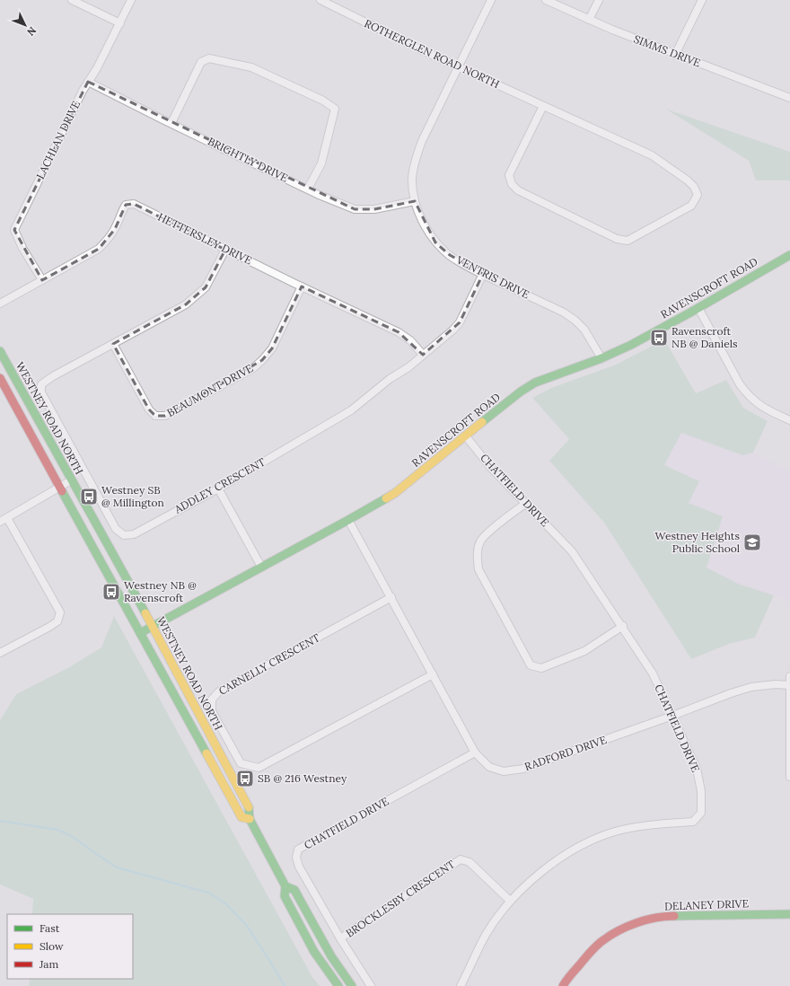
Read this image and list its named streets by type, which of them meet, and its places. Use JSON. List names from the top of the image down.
{
  "streets": {
    "main road": ["RAVENSCROFT ROAD", "WESTNEY ROAD NORTH", "DELANEY DRIVE"],
    "street": [
      "SIMMS DRIVE",
      "ROTHERGLEN ROAD NORTH",
      "LACHLAN DRIVE",
      "BRIGHTLY DRIVE",
      "HETTERSLEY DRIVE",
      "VENTRIS DRIVE",
      "BEAUMONT DRIVE",
      "ADDLEY CRESCENT",
      "CHATFIELD DRIVE",
      "CARNELLY CRESCENT",
      "RADFORD DRIVE",
      "BROCKLESBY CRESCENT"
    ]
  },
  "crossings": [
    ["ROTHERGLEN ROAD NORTH", "VENTRIS DRIVE"],
    ["LACHLAN DRIVE", "BRIGHTLY DRIVE"],
    ["LACHLAN DRIVE", "HETTERSLEY DRIVE"],
    ["BRIGHTLY DRIVE", "VENTRIS DRIVE"],
    ["HETTERSLEY DRIVE", "BEAUMONT DRIVE"],
    ["HETTERSLEY DRIVE", "ADDLEY CRESCENT"],
    ["VENTRIS DRIVE", "RAVENSCROFT ROAD"],
    ["VENTRIS DRIVE", "ADDLEY CRESCENT"],
    ["RAVENSCROFT ROAD", "WESTNEY ROAD NORTH"],
    ["RAVENSCROFT ROAD", "CHATFIELD DRIVE"],
    ["RAVENSCROFT ROAD", "RADFORD DRIVE"],
    ["BEAUMONT DRIVE", "ADDLEY CRESCENT"],
    ["CHATFIELD DRIVE", "RADFORD DRIVE"],
    ["CHATFIELD DRIVE", "BROCKLESBY CRESCENT"],
    ["CARNELLY CRESCENT", "RADFORD DRIVE"]
  ],
  "places": {
    "bus stop": [
      "Ravenscroft NB @ Daniels",
      "Westney SB @ Millington",
      "Westney NB @ Ravenscroft",
      "SB @ 216 Westney"
    ],
    "school or university": ["Westney Heights Public School"]
  },
  "legend": ["Fast", "Slow", "Jam"],
  "north": "bottom right"
}
